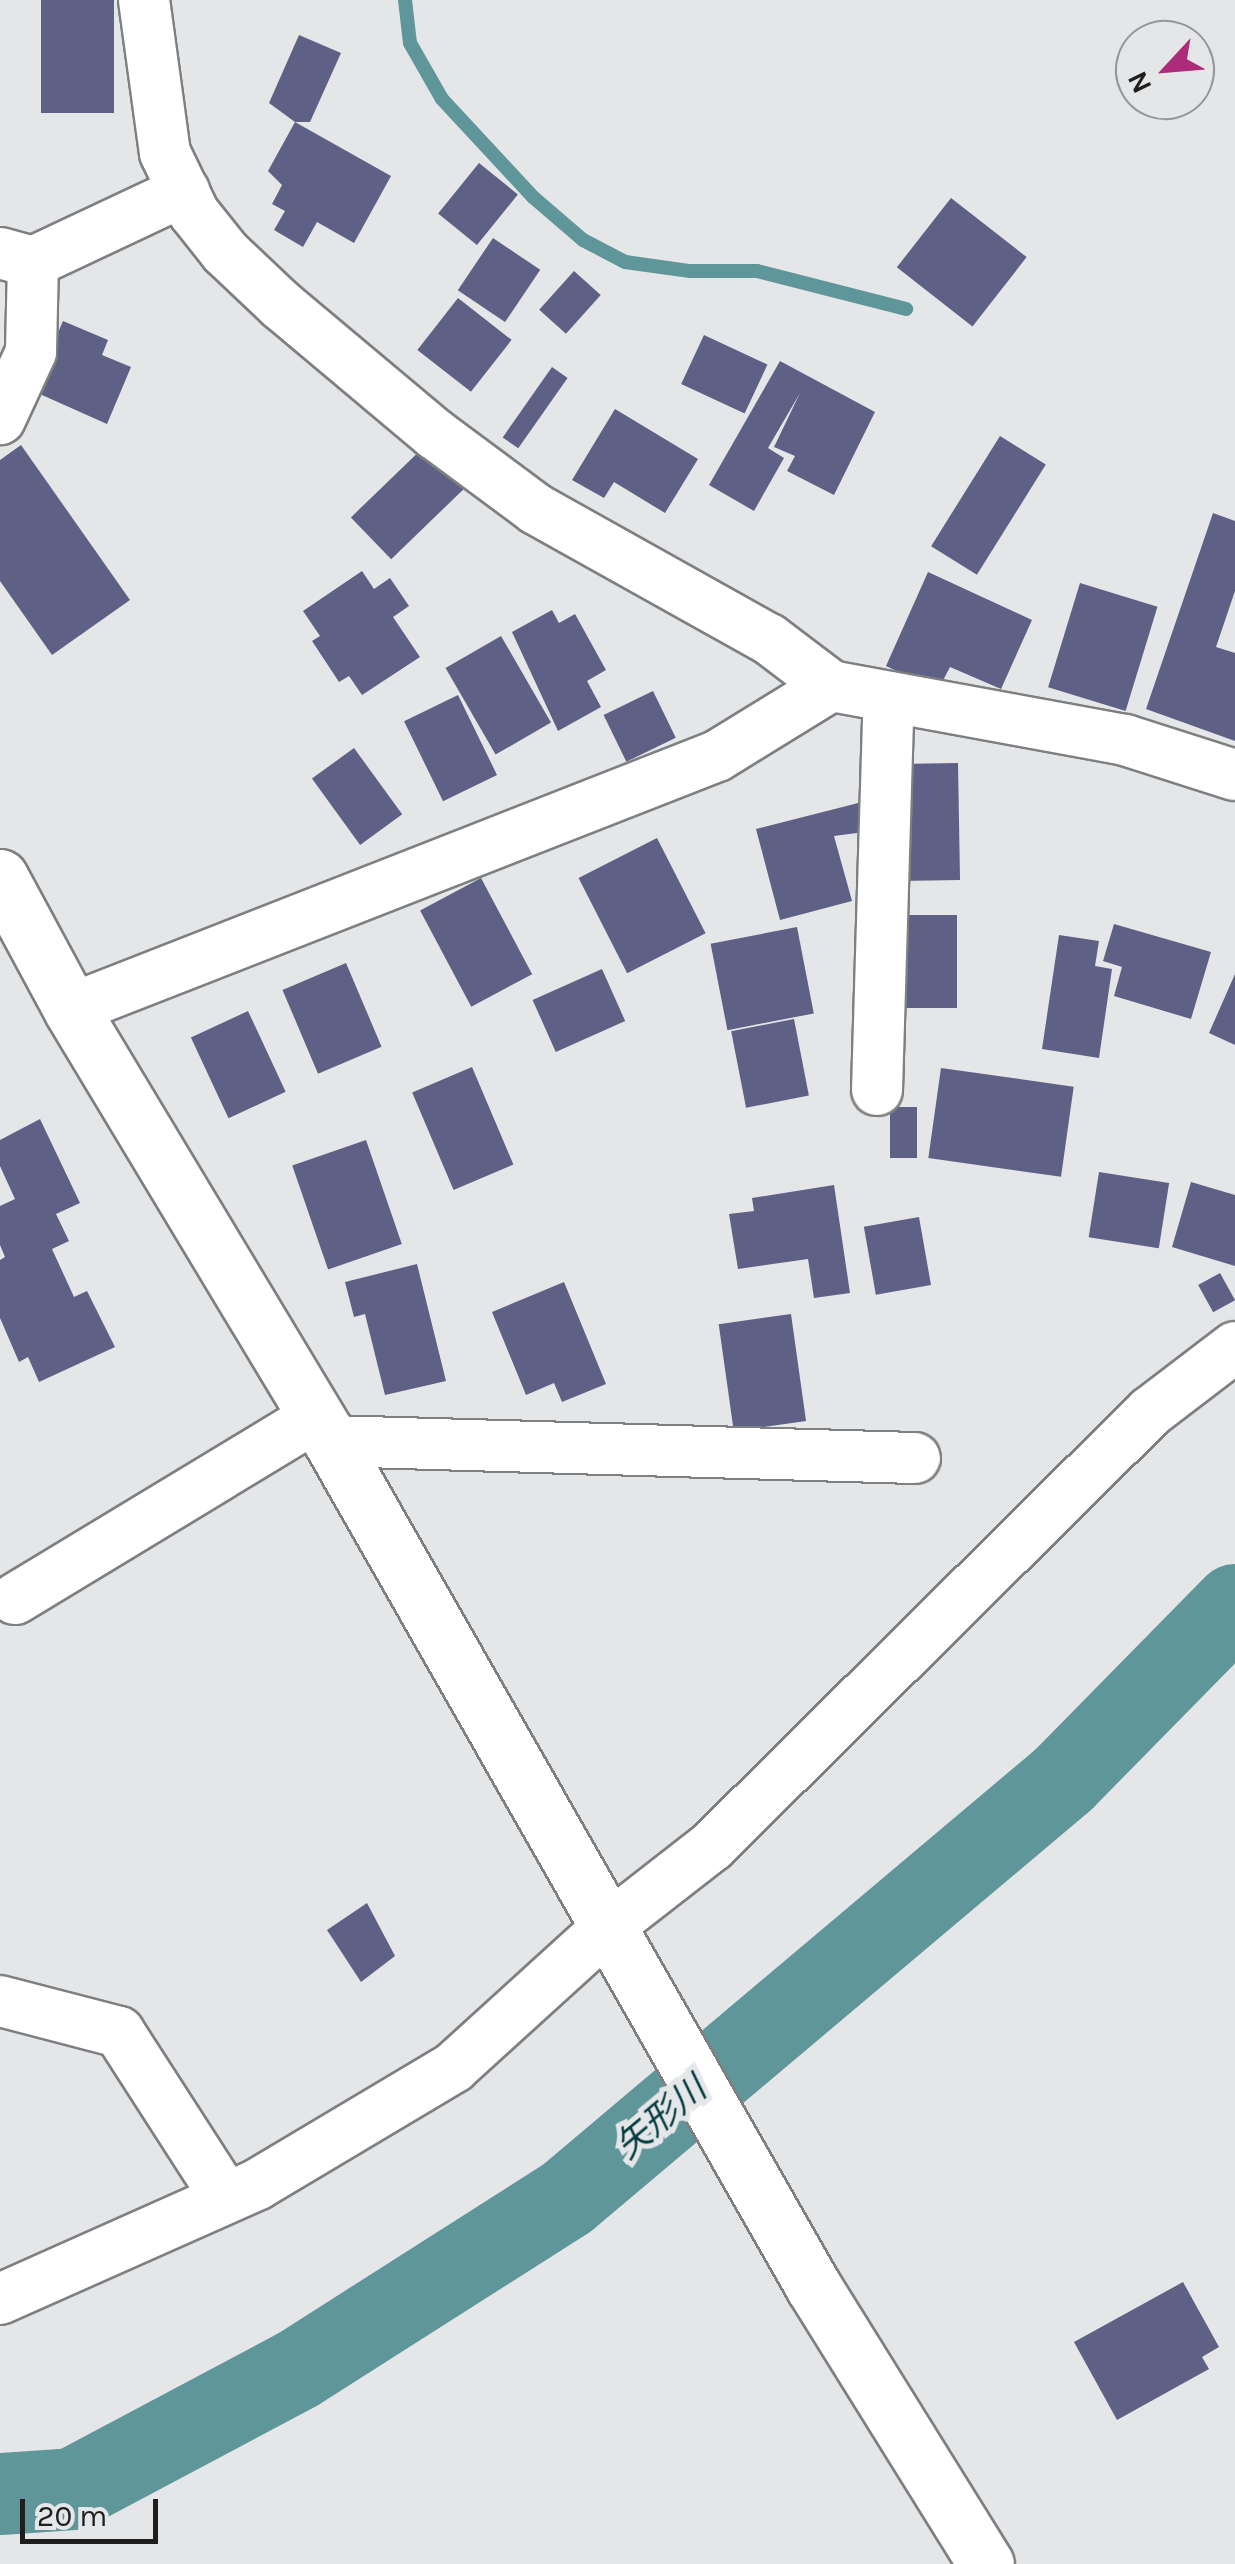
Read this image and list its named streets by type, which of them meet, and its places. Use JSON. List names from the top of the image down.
{
  "water": ["矢形川"],
  "scale_bar": "20 m",
  "north": "bottom left"
}
